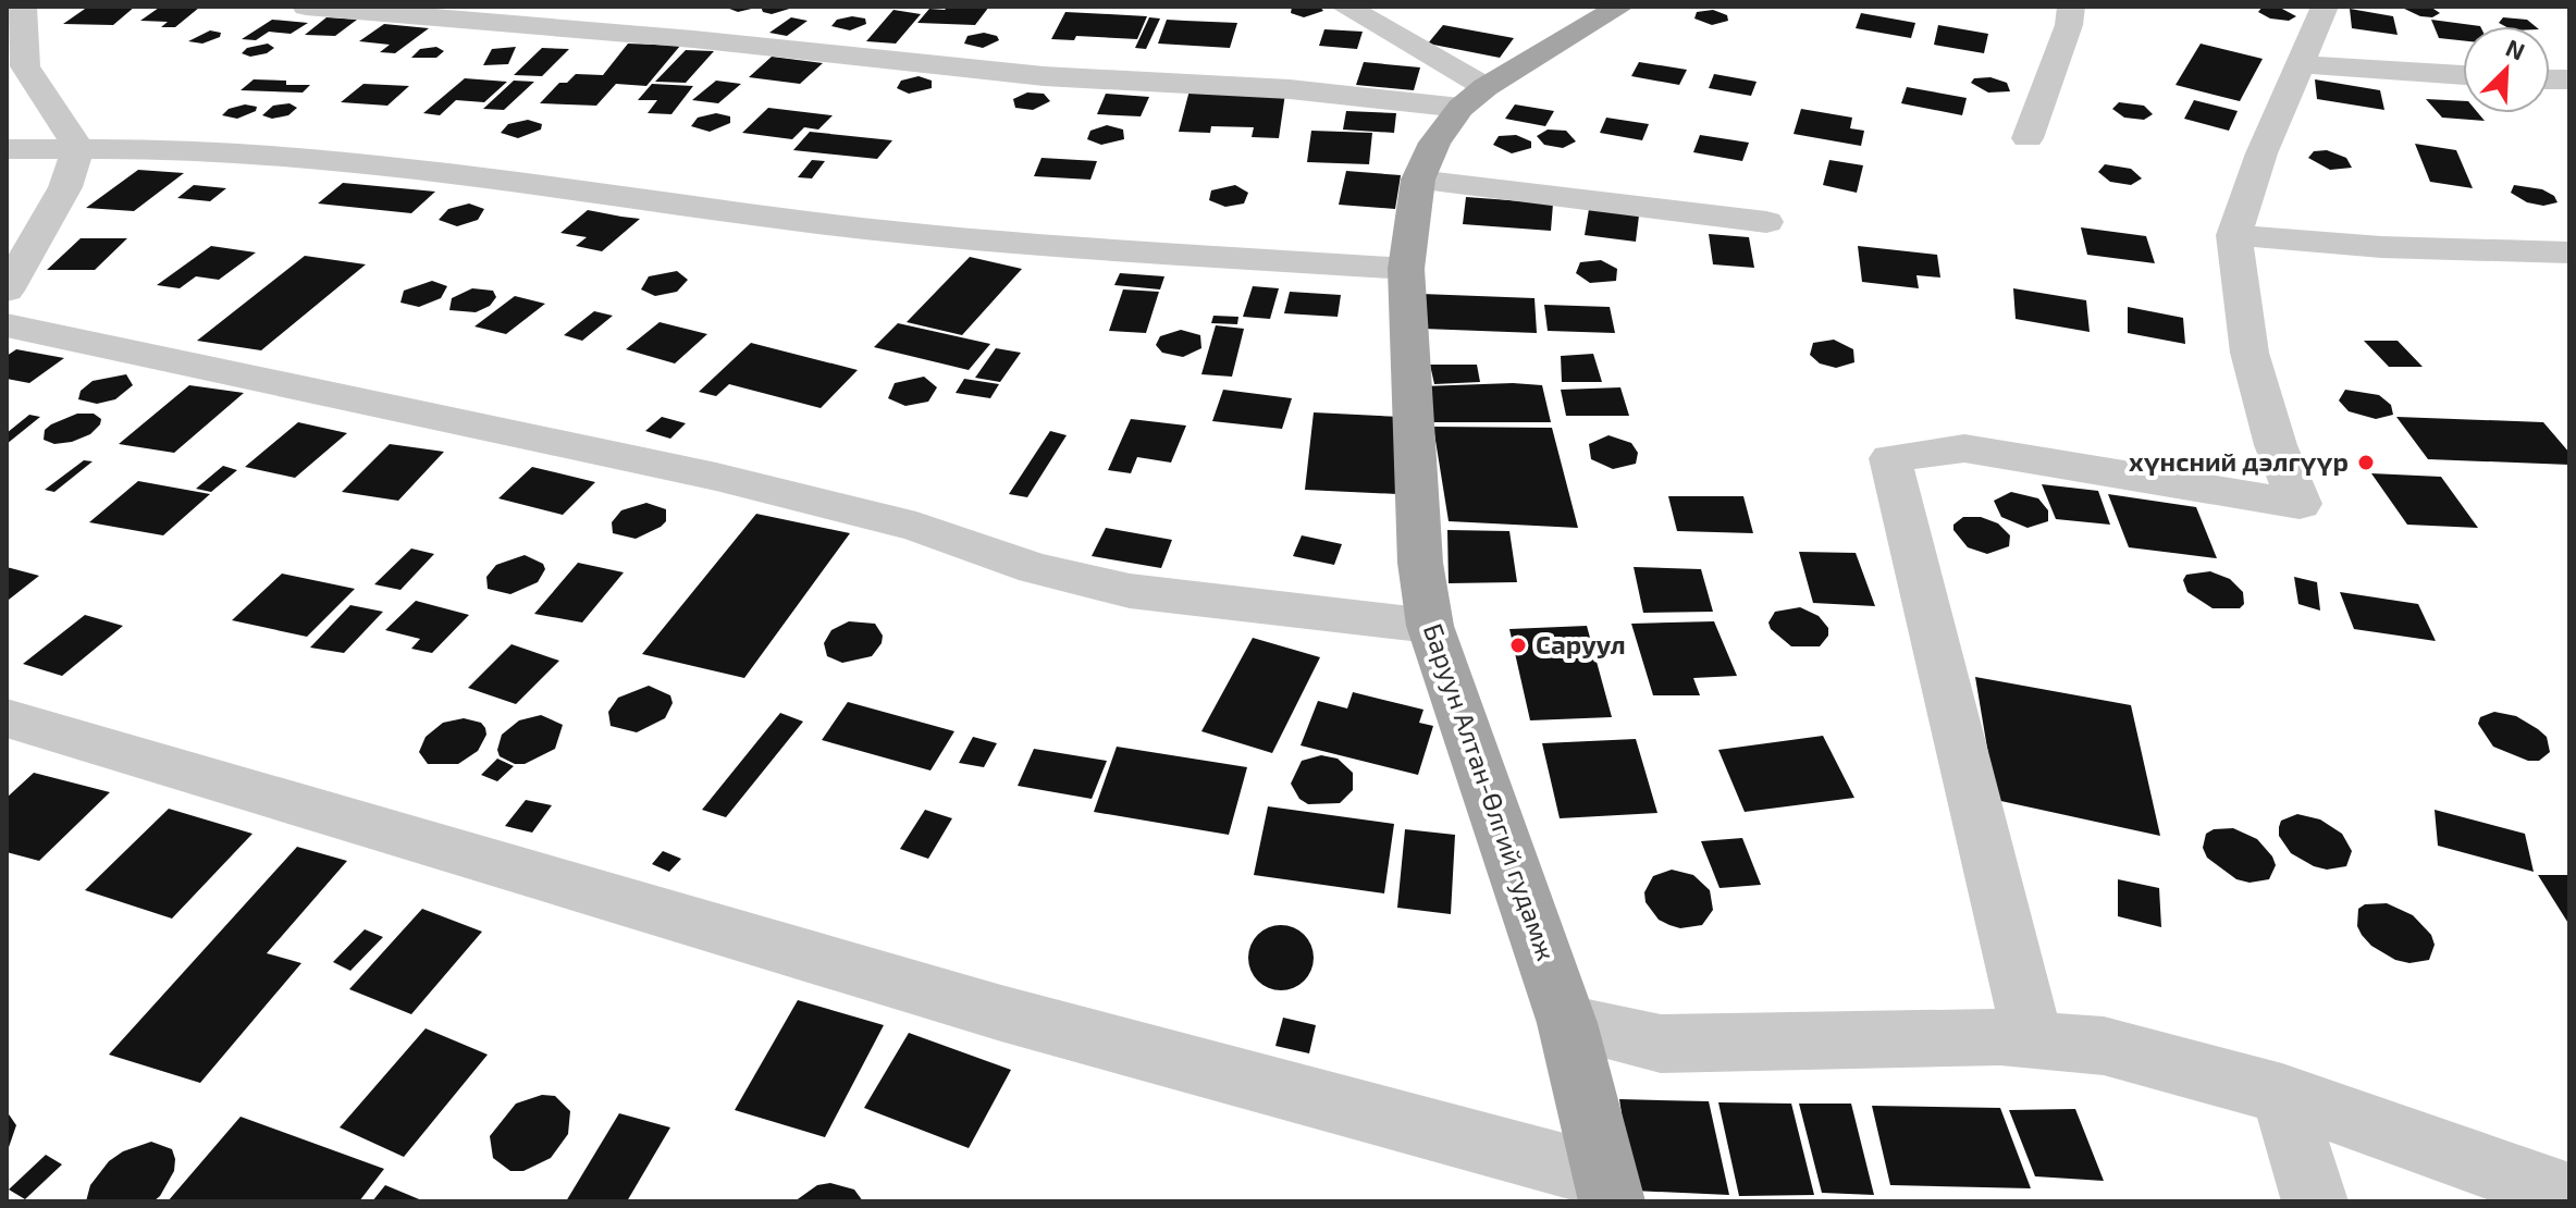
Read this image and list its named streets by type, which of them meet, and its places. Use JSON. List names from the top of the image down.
{
  "streets": {
    "main road": ["Баруун Алтан-Өлгий гудамж"]
  },
  "places": ["хүнсний дэлгүүр", "Саруул"],
  "north": "top right"
}
